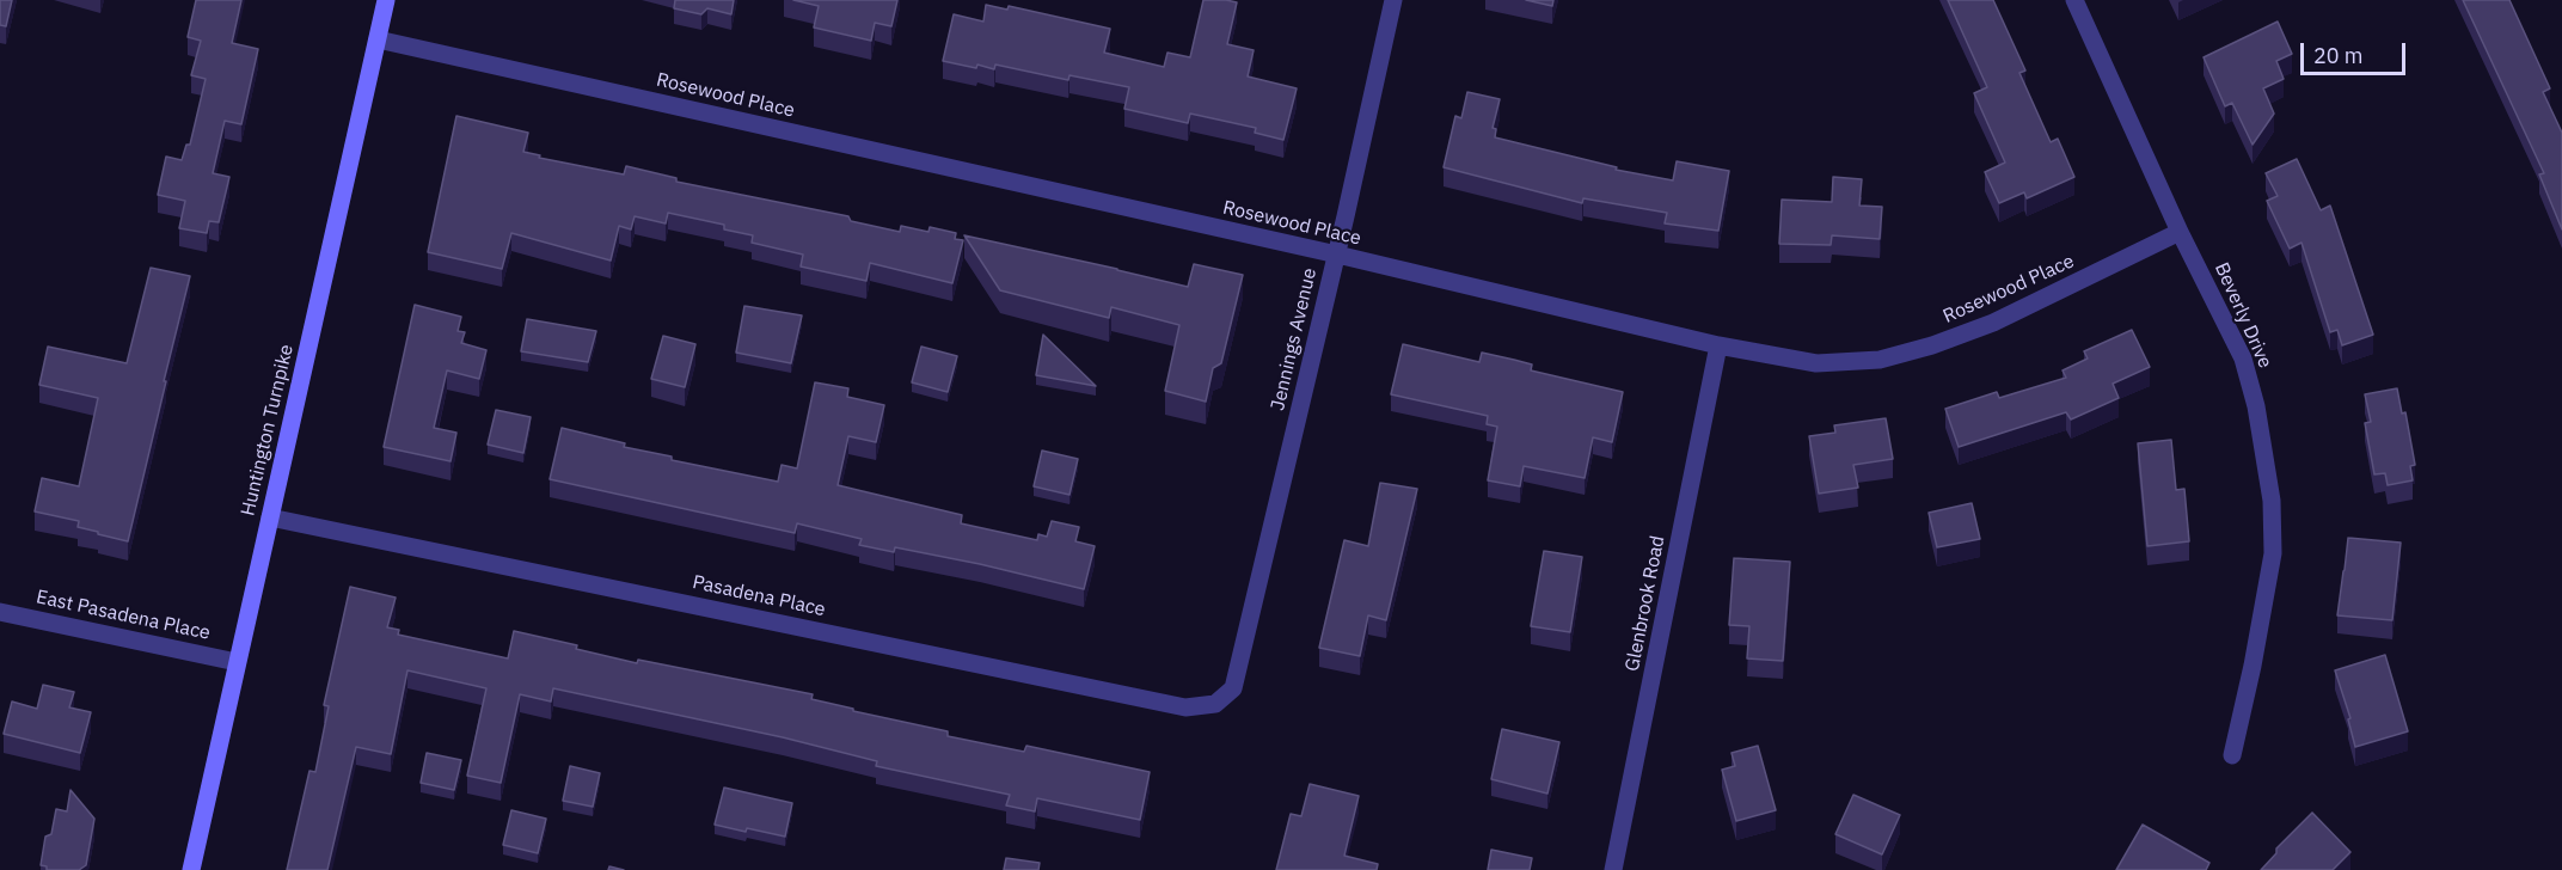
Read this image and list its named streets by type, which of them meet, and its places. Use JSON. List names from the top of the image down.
{
  "streets": {
    "main road": ["Huntington Turnpike"],
    "street": [
      "Rosewood Place",
      "Beverly Drive",
      "Jennings Avenue",
      "Pasadena Place",
      "Glenbrook Road",
      "East Pasadena Place"
    ]
  },
  "crossings": [
    ["Rosewood Place", "Beverly Drive"],
    ["Rosewood Place", "Jennings Avenue"],
    ["Rosewood Place", "Huntington Turnpike"],
    ["Rosewood Place", "Glenbrook Road"],
    ["Jennings Avenue", "Pasadena Place"],
    ["Huntington Turnpike", "Pasadena Place"],
    ["Huntington Turnpike", "East Pasadena Place"]
  ],
  "scale_bar": "20 m"
}
